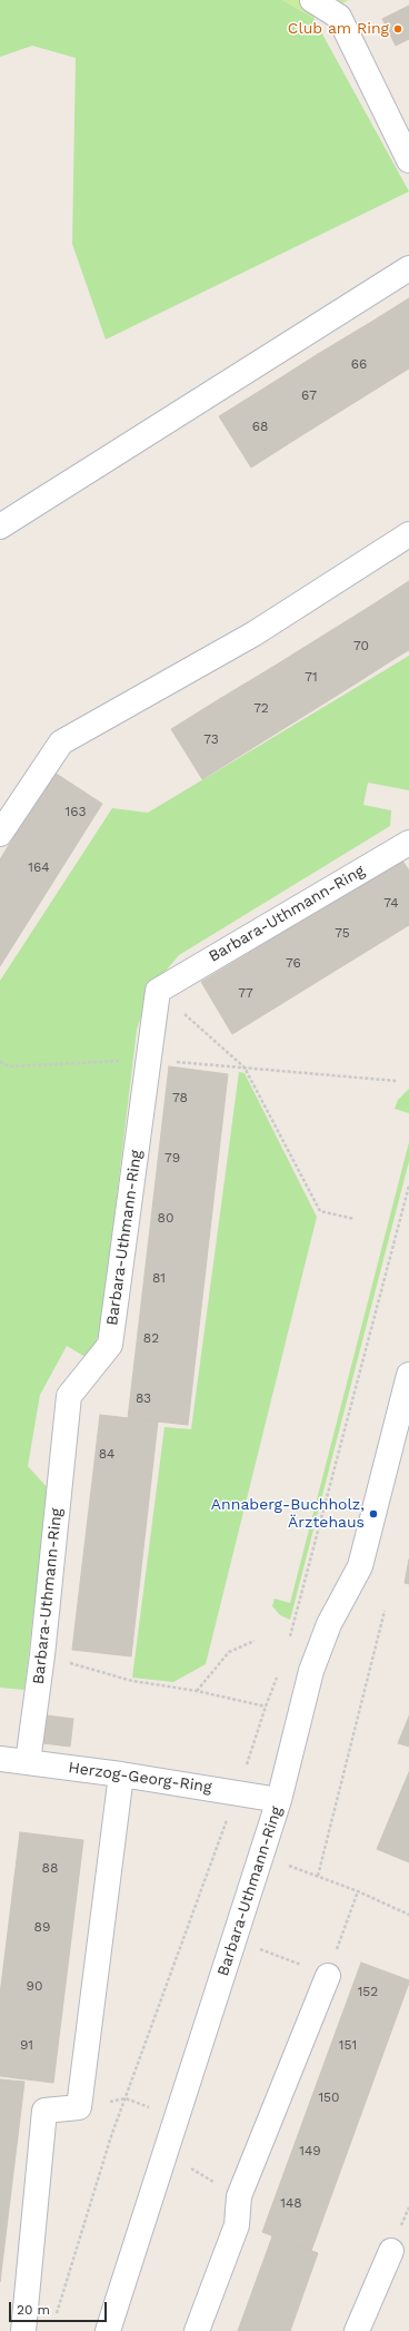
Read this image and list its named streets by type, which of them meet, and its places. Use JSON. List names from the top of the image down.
{
  "streets": {
    "street": ["Barbara-Uthmann-Ring", "Herzog-Georg-Ring"]
  },
  "crossings": [
    ["Barbara-Uthmann-Ring", "Herzog-Georg-Ring"]
  ],
  "places": ["Club am Ring", "Annaberg-Buchholz, Ärztehaus"],
  "house_numbers": [
    "66",
    "67",
    "68",
    "70",
    "71",
    "72",
    "73",
    "163",
    "164",
    "74",
    "75",
    "76",
    "77",
    "78",
    "79",
    "80",
    "81",
    "82",
    "83",
    "84",
    "88",
    "89",
    "90",
    "152",
    "91",
    "151",
    "150",
    "149",
    "148"
  ],
  "scale_bar": "20 m"
}
